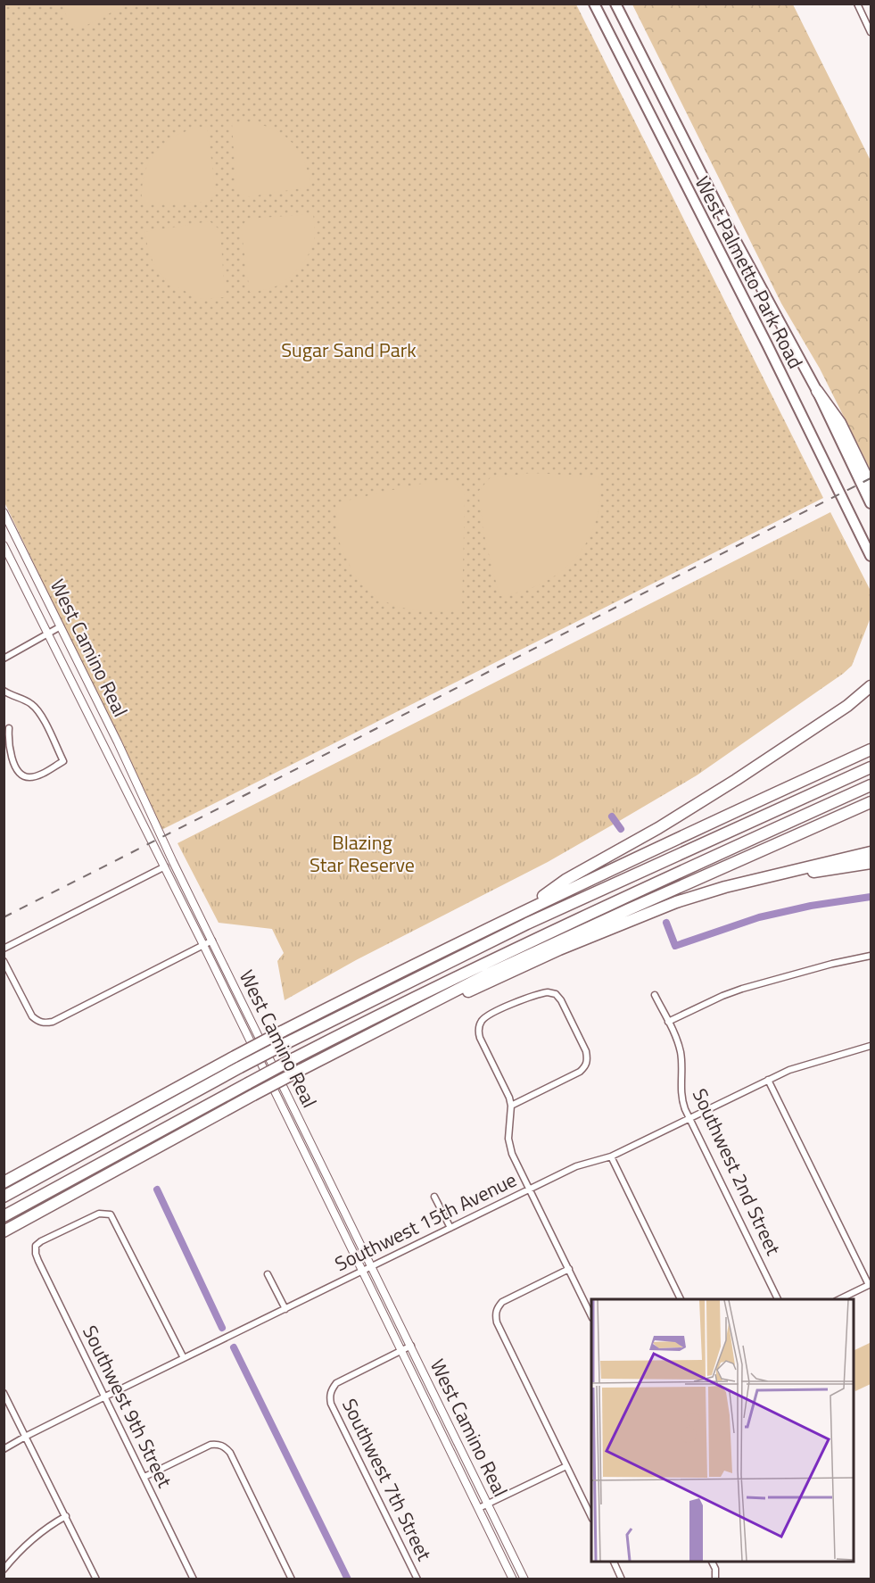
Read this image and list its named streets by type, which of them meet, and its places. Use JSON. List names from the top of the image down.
{
  "streets": {
    "main road": ["West Palmetto Park Road"],
    "street": [
      "West Camino Real",
      "Southwest 2nd Street",
      "Southwest 15th Avenue",
      "Southwest 9th Street",
      "Southwest 7th Street"
    ]
  },
  "crossings": [
    ["West Camino Real", "Southwest 15th Avenue"],
    ["West Camino Real", "Southwest 7th Street"],
    ["Southwest 2nd Street", "Southwest 15th Avenue"],
    ["Southwest 15th Avenue", "Southwest 9th Street"]
  ],
  "parks": ["Sugar Sand Park", "Blazing Star Reserve"]
}
